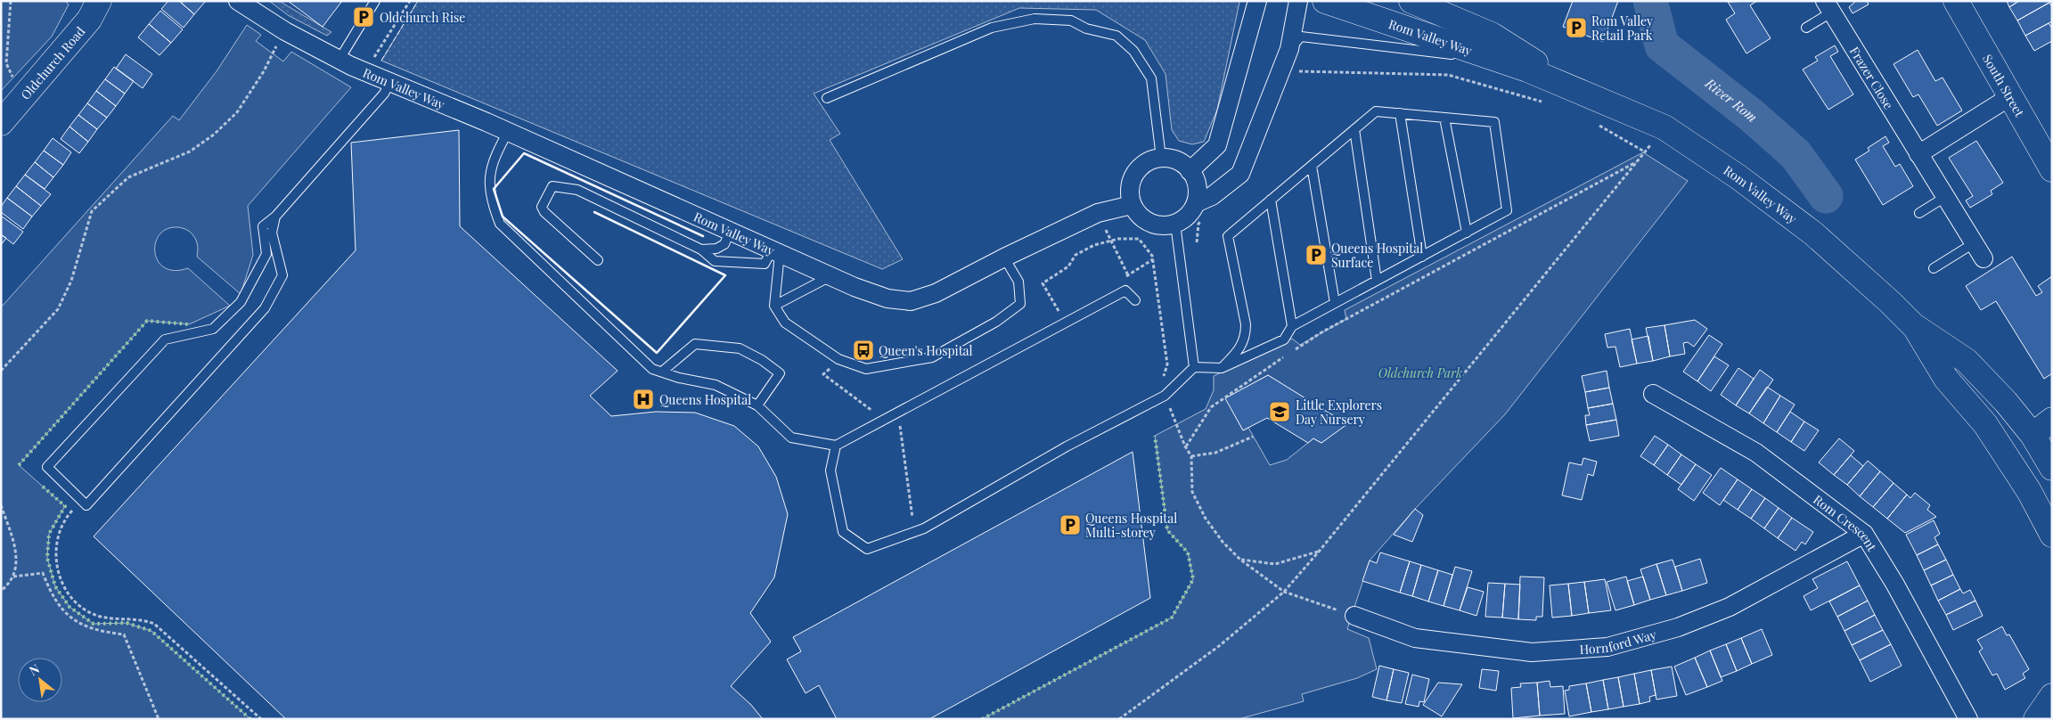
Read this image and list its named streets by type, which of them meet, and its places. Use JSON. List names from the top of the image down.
{
  "streets": {
    "main road": ["Rom Valley Way", "Oldchurch Road", "South Street"],
    "street": ["Frazer Close", "Rom Crescent", "Hornford Way"]
  },
  "crossings": [
    ["Rom Crescent", "Hornford Way"]
  ],
  "water": ["River Rom"],
  "parks": ["Oldchurch Park"],
  "places": {
    "parking": [
      "Oldchurch Rise",
      "Rom Valley Retail Park",
      "Queens Hospital Surface",
      "Queens Hospital Multi-storey"
    ],
    "bus stop": ["Queen's Hospital"],
    "hospital": ["Queens Hospital"],
    "school or university": ["Little Explorers Day Nursery"]
  },
  "north": "top left"
}
